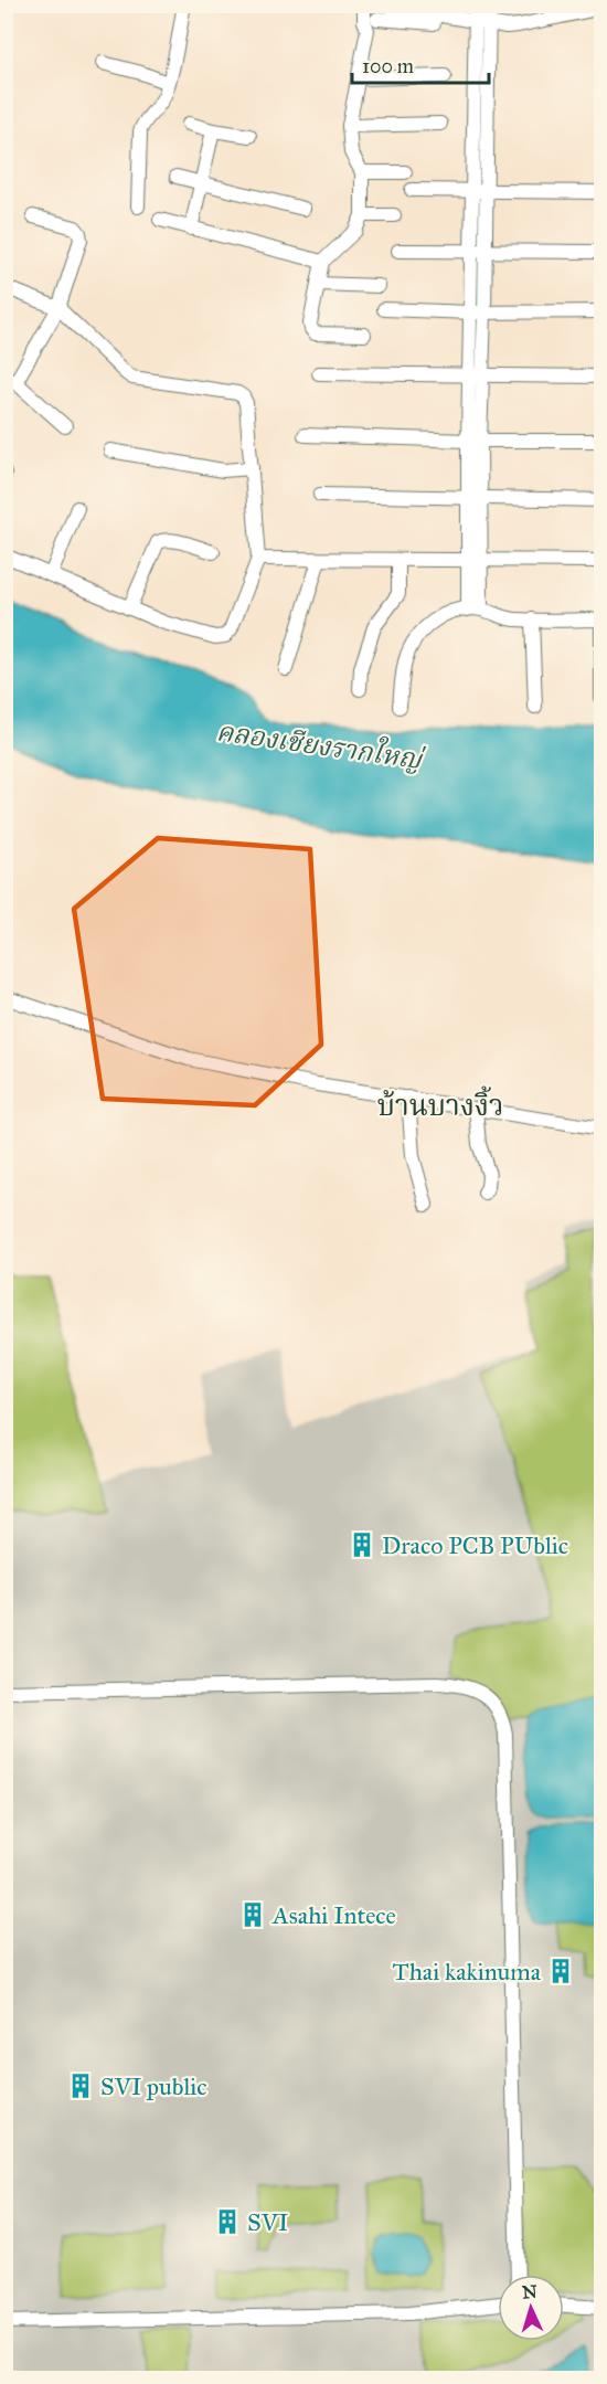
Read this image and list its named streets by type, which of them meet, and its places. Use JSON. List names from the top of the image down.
{
  "districts": ["บ้านบางงิ้ว"],
  "water": ["คลองเชียงรากใหญ่"],
  "places": {
    "building": [
      "Draco PCB PUblic",
      "Asahi Intece",
      "Thai kakinuma",
      "SVI public",
      "SVI"
    ]
  },
  "scale_bar": "100 m",
  "north": "top"
}
